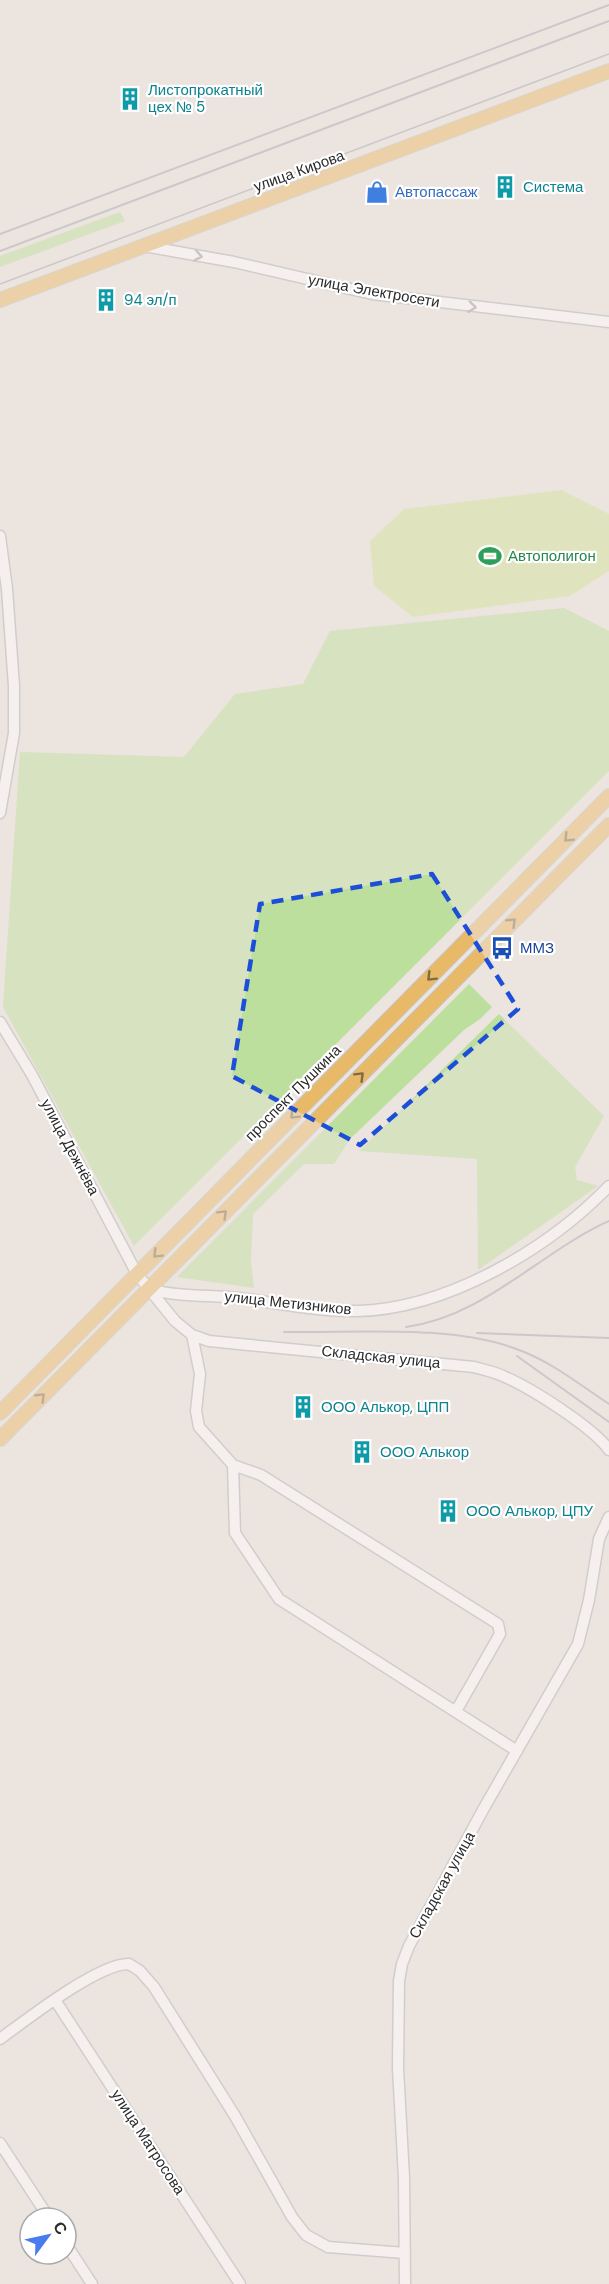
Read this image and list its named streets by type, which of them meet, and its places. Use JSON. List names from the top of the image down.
{
  "streets": {
    "main road": ["улица Кирова", "проспект Пушкина"],
    "street": [
      "улица Электросети",
      "улица Дежнёва",
      "улица Метизников",
      "Складская улица",
      "улица Матросова"
    ]
  },
  "crossings": [
    ["улица Кирова", "улица Электросети"],
    ["проспект Пушкина", "улица Дежнёва"],
    ["улица Дежнёва", "улица Метизников"],
    ["улица Дежнёва", "Складская улица"],
    ["улица Метизников", "Складская улица"]
  ],
  "one_way": ["улица Электросети"],
  "places": {
    "building": [
      "Листопрокатный цех № 5",
      "Система",
      "94 эл/п",
      "ООО Алькор, ЦПП",
      "ООО Алькор",
      "ООО Алькор, ЦПУ"
    ],
    "shop": ["Автопассаж"],
    "sports": ["Автополигон"],
    "bus stop": ["ММЗ"]
  },
  "north": "top right"
}
